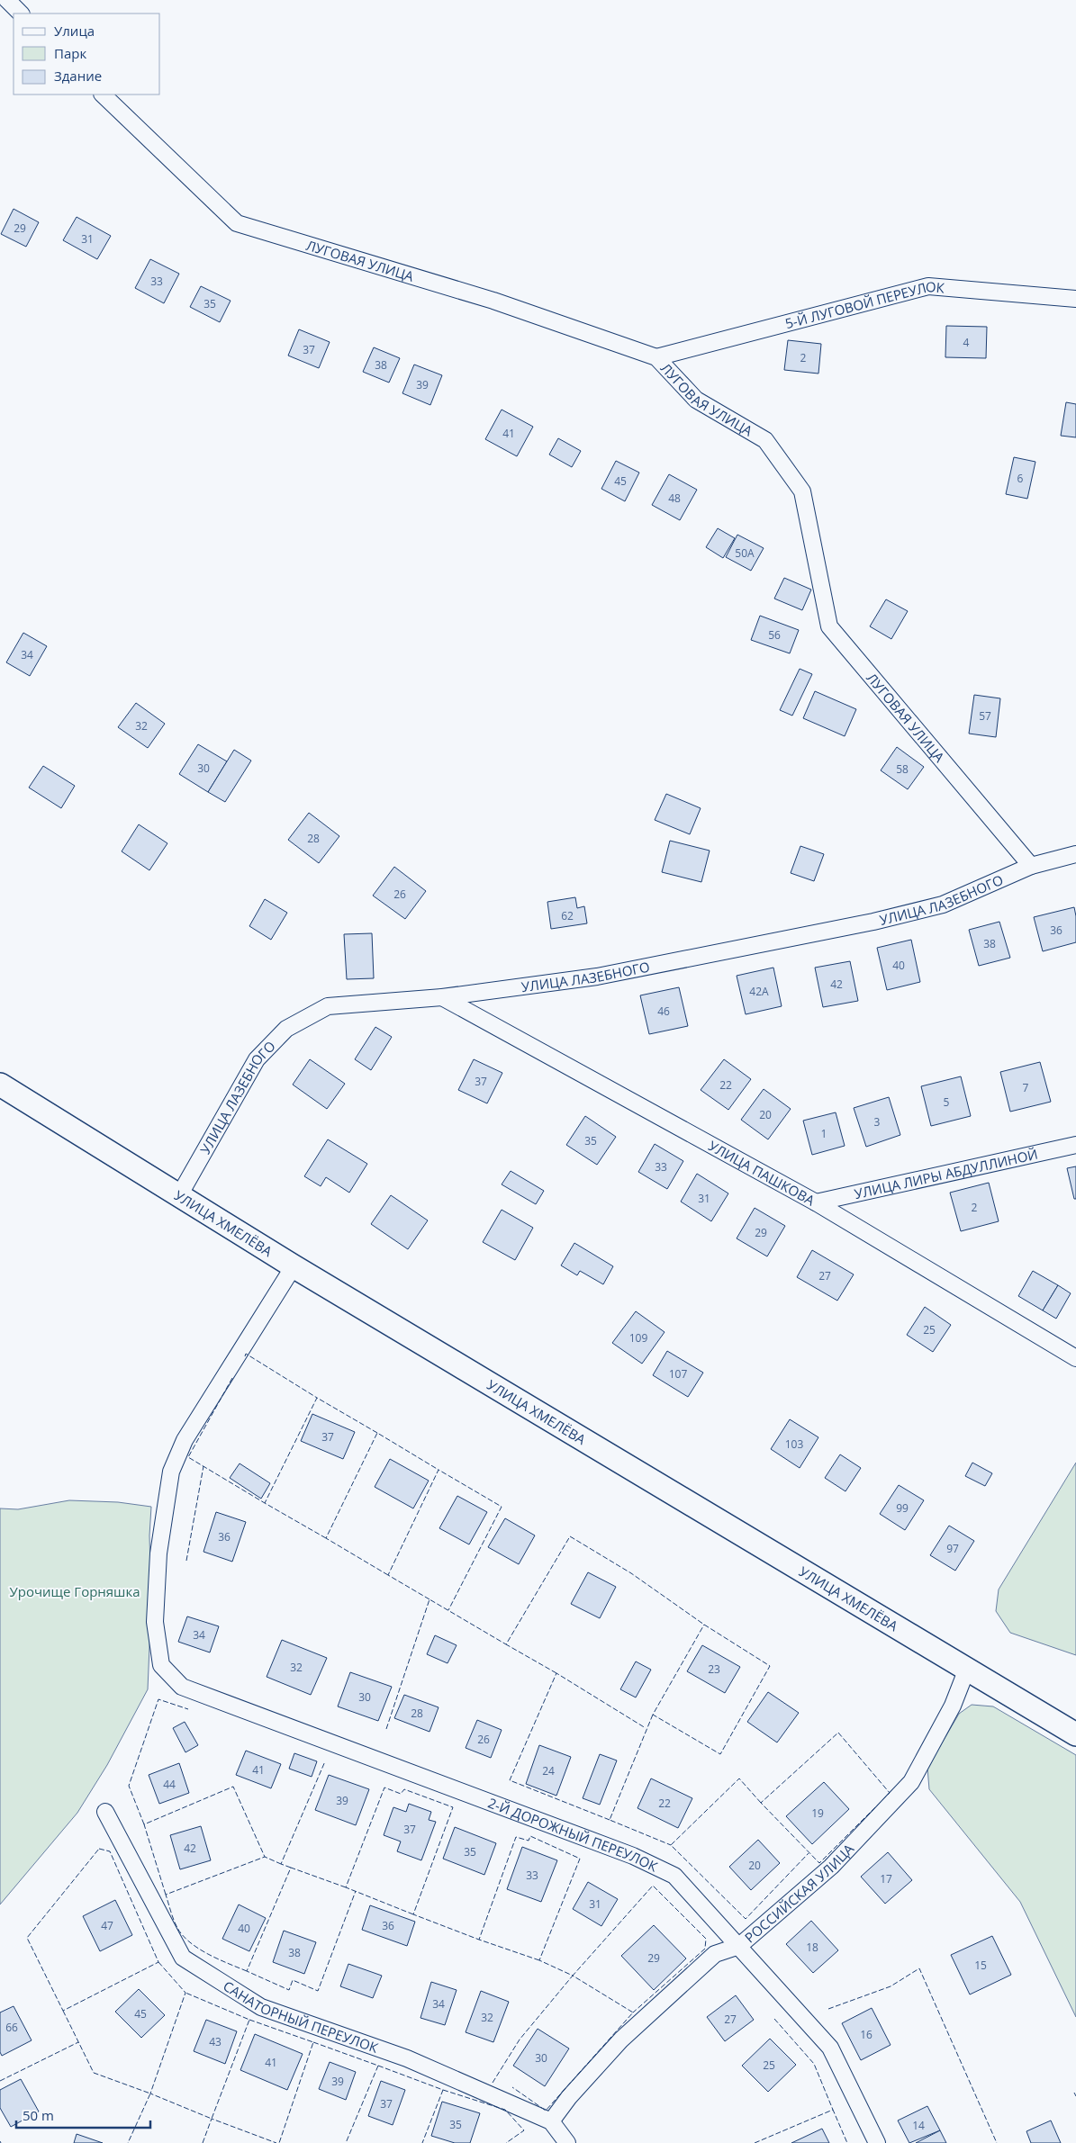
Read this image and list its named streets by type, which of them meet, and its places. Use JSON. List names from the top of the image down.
{
  "streets": {
    "main road": ["УЛИЦА ХМЕЛЁВА"],
    "street": [
      "ЛУГОВАЯ УЛИЦА",
      "5-Й ЛУГОВОЙ ПЕРЕУЛОК",
      "УЛИЦА ЛАЗЕБНОГО",
      "УЛИЦА ПАШКОВА",
      "УЛИЦА ЛИРЫ АБДУЛЛИНОЙ",
      "2-Й ДОРОЖНЫЙ ПЕРЕУЛОК",
      "РОССИЙСКАЯ УЛИЦА",
      "САНАТОРНЫЙ ПЕРЕУЛОК"
    ]
  },
  "crossings": [
    ["ЛУГОВАЯ УЛИЦА", "5-Й ЛУГОВОЙ ПЕРЕУЛОК"],
    ["ЛУГОВАЯ УЛИЦА", "УЛИЦА ЛАЗЕБНОГО"],
    ["УЛИЦА ЛАЗЕБНОГО", "УЛИЦА ПАШКОВА"],
    ["УЛИЦА ЛАЗЕБНОГО", "УЛИЦА ХМЕЛЁВА"],
    ["УЛИЦА ПАШКОВА", "УЛИЦА ЛИРЫ АБДУЛЛИНОЙ"],
    ["УЛИЦА ХМЕЛЁВА", "2-Й ДОРОЖНЫЙ ПЕРЕУЛОК"],
    ["УЛИЦА ХМЕЛЁВА", "РОССИЙСКАЯ УЛИЦА"],
    ["2-Й ДОРОЖНЫЙ ПЕРЕУЛОК", "РОССИЙСКАЯ УЛИЦА"],
    ["РОССИЙСКАЯ УЛИЦА", "САНАТОРНЫЙ ПЕРЕУЛОК"]
  ],
  "parks": ["Урочище Горняшка"],
  "house_numbers": [
    "29",
    "31",
    "33",
    "35",
    "4",
    "37",
    "2",
    "38",
    "39",
    "41",
    "6",
    "45",
    "48",
    "50А",
    "56",
    "34",
    "57",
    "32",
    "30",
    "58",
    "28",
    "26",
    "62",
    "36",
    "38",
    "40",
    "42",
    "42А",
    "46",
    "37",
    "22",
    "7",
    "5",
    "20",
    "3",
    "1",
    "35",
    "33",
    "31",
    "2",
    "29",
    "27",
    "25",
    "109",
    "107",
    "37",
    "103",
    "99",
    "36",
    "97",
    "34",
    "32",
    "23",
    "30",
    "28",
    "26",
    "41",
    "24",
    "44",
    "39",
    "22",
    "19",
    "37",
    "42",
    "35",
    "20",
    "33",
    "17",
    "31",
    "47",
    "36",
    "40",
    "18",
    "38",
    "29",
    "15",
    "34",
    "45",
    "32",
    "27",
    "66",
    "16",
    "43",
    "30",
    "41",
    "25",
    "39",
    "37",
    "35",
    "14"
  ],
  "legend": ["Улица", "Парк", "Здание"],
  "scale_bar": "50 m"
}
